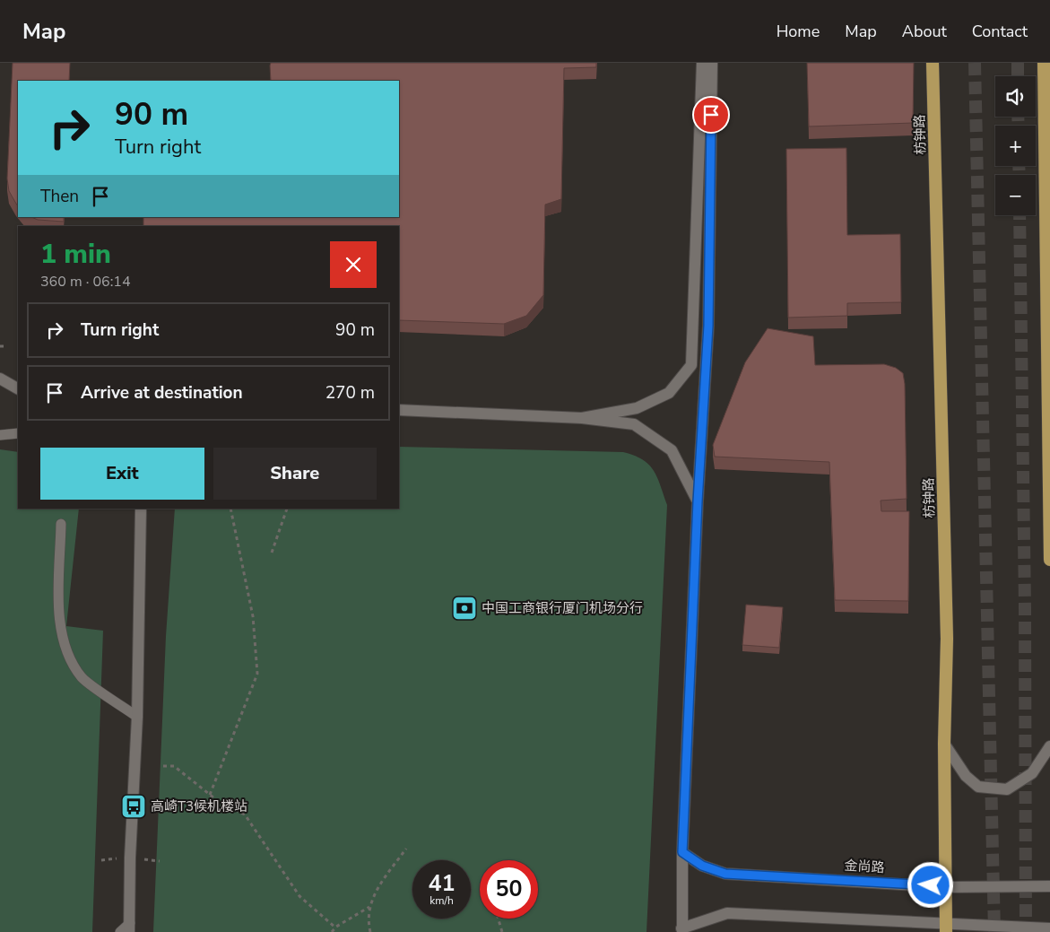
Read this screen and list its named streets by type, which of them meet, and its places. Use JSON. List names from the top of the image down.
{
  "streets": {
    "highway": ["枋钟路"],
    "main road": ["金尚路"]
  },
  "crossings": [
    ["枋钟路", "金尚路"]
  ],
  "places": {
    "bank": ["中国工商银行厦门机场分行"],
    "bus stop": ["高崎T3候机楼站"]
  },
  "page": {
    "header": "Map",
    "nav": [
      "Home",
      "Map",
      "About",
      "Contact"
    ],
    "map_buttons": ["+", "−"],
    "turn": ["90 m", "Turn right"],
    "then": "Then",
    "heading": ["1 min", "360 m · 06:14"],
    "list": [
      {
        "name": "Turn right",
        "value": "90 m"
      },
      {
        "name": "Arrive at destination",
        "value": "270 m"
      }
    ],
    "buttons": ["Exit", "Share"],
    "speed": "41 km/h",
    "limit": "50"
  }
}
